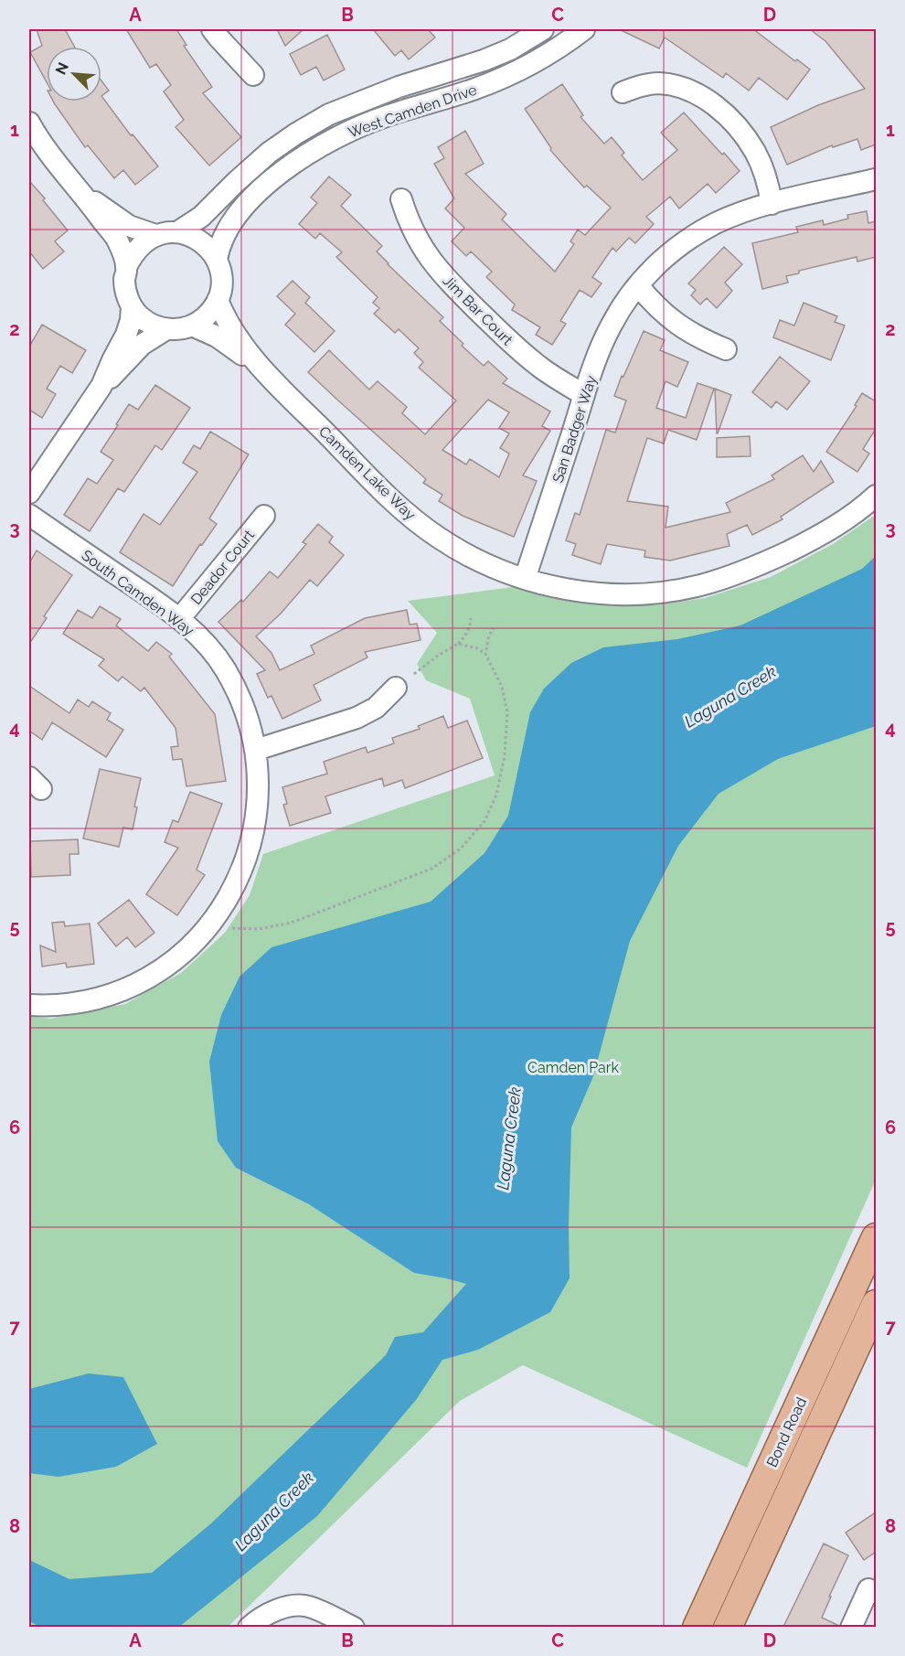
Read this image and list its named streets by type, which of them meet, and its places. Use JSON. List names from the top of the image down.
{
  "streets": {
    "main road": ["Bond Road"],
    "street": [
      "West Camden Drive",
      "Jim Bar Court",
      "San Badger Way",
      "Camden Lake Way",
      "Deador Court",
      "South Camden Way"
    ]
  },
  "crossings": [
    ["West Camden Drive", "Camden Lake Way"],
    ["Jim Bar Court", "San Badger Way"],
    ["San Badger Way", "Camden Lake Way"],
    ["Deador Court", "South Camden Way"]
  ],
  "water": ["Laguna Creek"],
  "parks": ["Camden Park"],
  "north": "top left",
  "grid": {
    "columns": [
      "A",
      "B",
      "C",
      "D"
    ],
    "rows": [
      "1",
      "2",
      "3",
      "4",
      "5",
      "6",
      "7",
      "8"
    ]
  }
}
